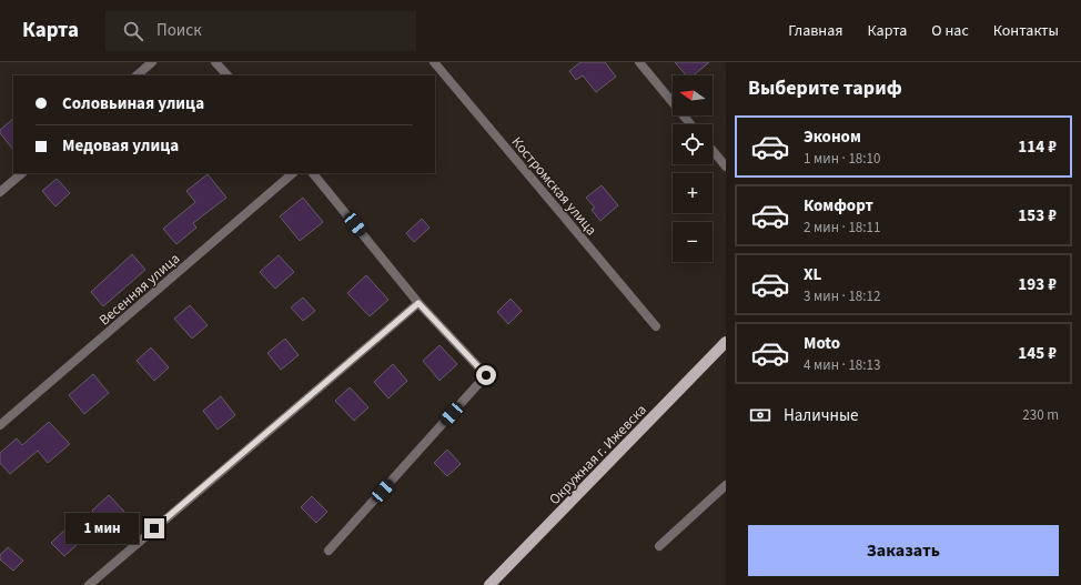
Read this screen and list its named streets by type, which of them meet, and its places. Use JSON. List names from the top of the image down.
{
  "streets": {
    "main road": ["Окружная г. Ижевска"],
    "street": ["Костромская улица", "Весенняя улица"]
  },
  "north": "left",
  "page": {
    "header": "Карта",
    "search": "Поиск",
    "nav": [
      "Главная",
      "Карта",
      "О нас",
      "Контакты"
    ],
    "heading": "Выберите тариф",
    "map_buttons": ["+", "−"],
    "banner": ["Соловьиная улица", "Медовая улица"],
    "list": [
      {
        "name": "Эконом",
        "note": "1 мин · 18:10",
        "value": "114 ₽"
      },
      {
        "name": "Комфорт",
        "note": "2 мин · 18:11",
        "value": "153 ₽"
      },
      {
        "name": "XL",
        "note": "3 мин · 18:12",
        "value": "193 ₽"
      },
      {
        "name": "Moto",
        "note": "4 мин · 18:13",
        "value": "145 ₽"
      }
    ],
    "pay": ["Наличные", "230 m"],
    "bubble": "1 мин",
    "buttons": "Заказать"
  }
}
